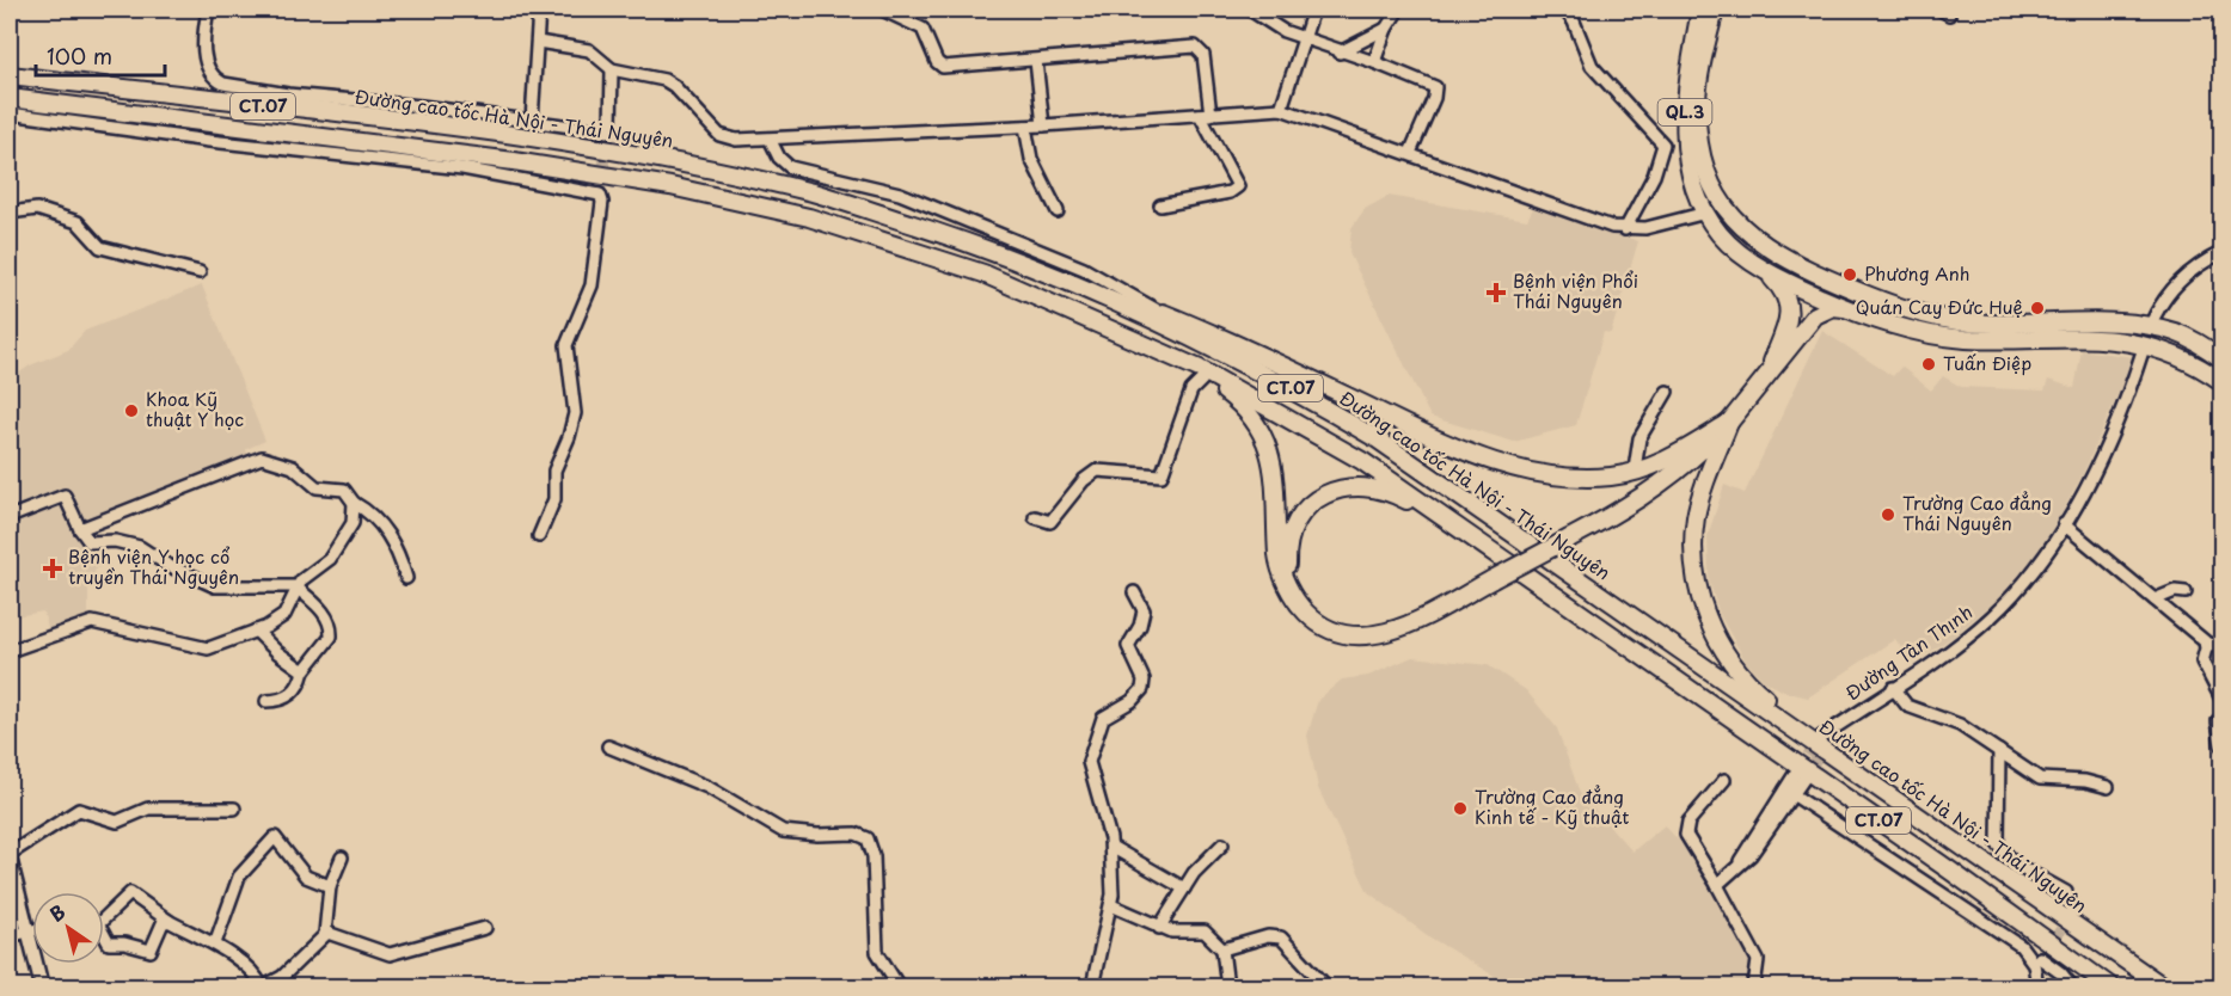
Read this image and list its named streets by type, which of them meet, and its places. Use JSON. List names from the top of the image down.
{
  "streets": {
    "highway": ["CT.07", "QL.3", "Đường cao tốc Hà Nội - Thái Nguyên"],
    "street": ["Đường Tân Thịnh"]
  },
  "crossings": [
    ["QL.3", "Đường Tân Thịnh"]
  ],
  "places": {
    "other": [
      "Phương Anh",
      "Quán Cay Đức Huệ",
      "Tuấn Điệp",
      "Khoa Kỹ thuật Y học",
      "Trường Cao đẳng Thái Nguyên",
      "Trường Cao đẳng Kinh tế - Kỹ thuật"
    ],
    "health": ["Bệnh viện Phổi Thái Nguyên", "Bệnh viện Y học cổ truyền Thái Nguyên"]
  },
  "scale_bar": "100 m",
  "north": "top left"
}
